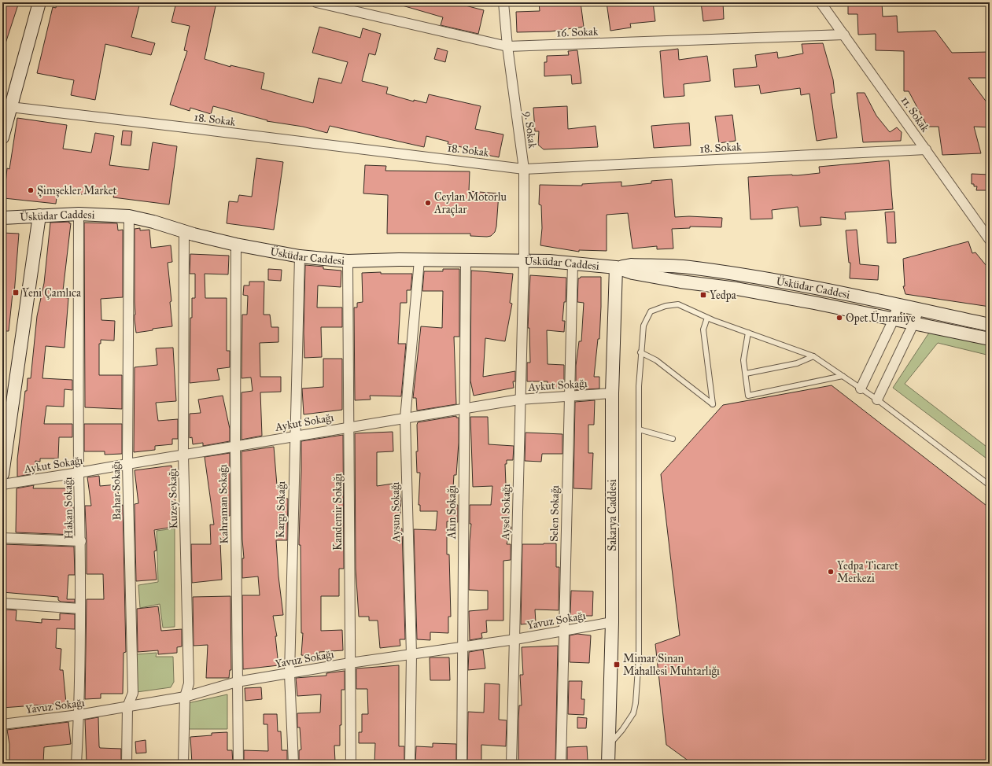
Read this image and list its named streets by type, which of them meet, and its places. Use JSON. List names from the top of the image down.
{
  "streets": {
    "main road": ["Üsküdar Caddesi", "Sakarya Caddesi"],
    "street": [
      "16. Sokak",
      "11. Sokak",
      "18. Sokak",
      "9. Sokak",
      "Aykut Sokağı",
      "Bahar Sokağı",
      "Kuzey Sokağı",
      "Kahraman Sokağı",
      "Hakan Sokağı",
      "Kargı Sokağı",
      "Kandemir Sokağı",
      "Aysun Sokağı",
      "Akın Sokağı",
      "Aysel Sokağı",
      "Selen Sokağı",
      "Yavuz Sokağı"
    ]
  },
  "crossings": [
    ["16. Sokak", "11. Sokak"],
    ["16. Sokak", "9. Sokak"],
    ["11. Sokak", "18. Sokak"],
    ["18. Sokak", "9. Sokak"],
    ["9. Sokak", "Üsküdar Caddesi"],
    ["9. Sokak", "Aysel Sokağı"],
    ["Üsküdar Caddesi", "Bahar Sokağı"],
    ["Üsküdar Caddesi", "Kuzey Sokağı"],
    ["Üsküdar Caddesi", "Kahraman Sokağı"],
    ["Üsküdar Caddesi", "Hakan Sokağı"],
    ["Üsküdar Caddesi", "Kargı Sokağı"],
    ["Üsküdar Caddesi", "Kandemir Sokağı"],
    ["Üsküdar Caddesi", "Aysun Sokağı"],
    ["Üsküdar Caddesi", "Akın Sokağı"],
    ["Üsküdar Caddesi", "Aysel Sokağı"],
    ["Üsküdar Caddesi", "Selen Sokağı"],
    ["Üsküdar Caddesi", "Sakarya Caddesi"],
    ["Aykut Sokağı", "Bahar Sokağı"],
    ["Aykut Sokağı", "Kuzey Sokağı"],
    ["Aykut Sokağı", "Kahraman Sokağı"],
    ["Aykut Sokağı", "Hakan Sokağı"],
    ["Aykut Sokağı", "Kargı Sokağı"],
    ["Aykut Sokağı", "Kandemir Sokağı"],
    ["Aykut Sokağı", "Aysun Sokağı"],
    ["Aykut Sokağı", "Akın Sokağı"],
    ["Aykut Sokağı", "Aysel Sokağı"],
    ["Aykut Sokağı", "Selen Sokağı"],
    ["Aykut Sokağı", "Sakarya Caddesi"],
    ["Bahar Sokağı", "Yavuz Sokağı"],
    ["Kuzey Sokağı", "Yavuz Sokağı"],
    ["Kahraman Sokağı", "Yavuz Sokağı"],
    ["Hakan Sokağı", "Yavuz Sokağı"],
    ["Kargı Sokağı", "Yavuz Sokağı"],
    ["Kandemir Sokağı", "Yavuz Sokağı"],
    ["Aysun Sokağı", "Yavuz Sokağı"],
    ["Akın Sokağı", "Yavuz Sokağı"],
    ["Aysel Sokağı", "Yavuz Sokağı"],
    ["Selen Sokağı", "Yavuz Sokağı"],
    ["Sakarya Caddesi", "Yavuz Sokağı"]
  ],
  "places": {
    "other": [
      "Şimşekler Market",
      "Ceylan Motorlu Araçlar",
      "Opet Ümraniye",
      "Yedpa Ticaret Merkezi"
    ],
    "transit": ["Yeni Çamlıca", "Yedpa", "Mimar Sinan Mahallesi Muhtarlığı"]
  }
}
